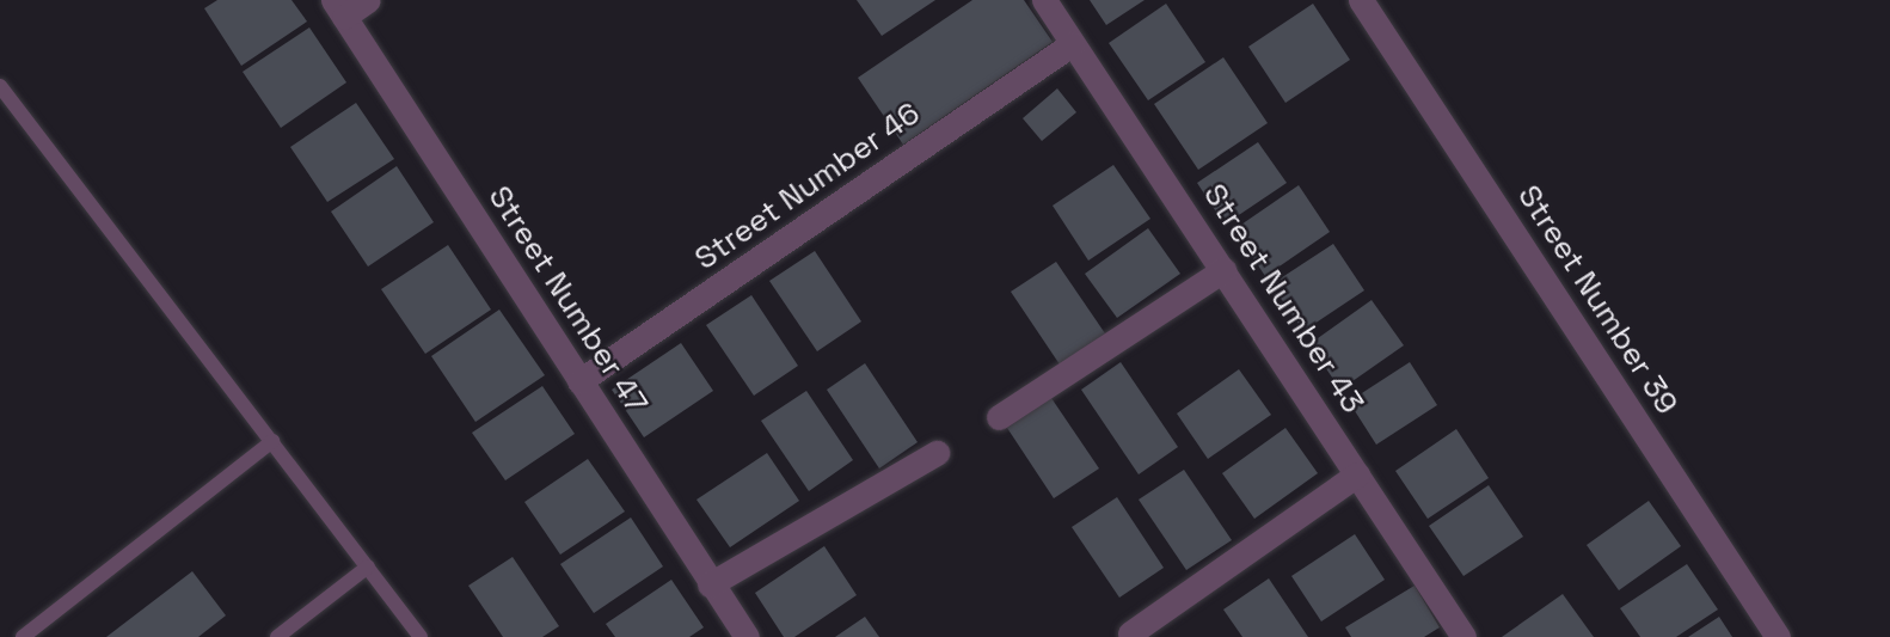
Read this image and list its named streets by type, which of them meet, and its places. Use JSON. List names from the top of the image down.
{
  "streets": {
    "street": [
      "Street Number 46",
      "Street Number 43",
      "Street Number 47",
      "Street Number 39"
    ]
  },
  "crossings": [
    ["Street Number 46", "Street Number 43"],
    ["Street Number 46", "Street Number 47"]
  ]
}
